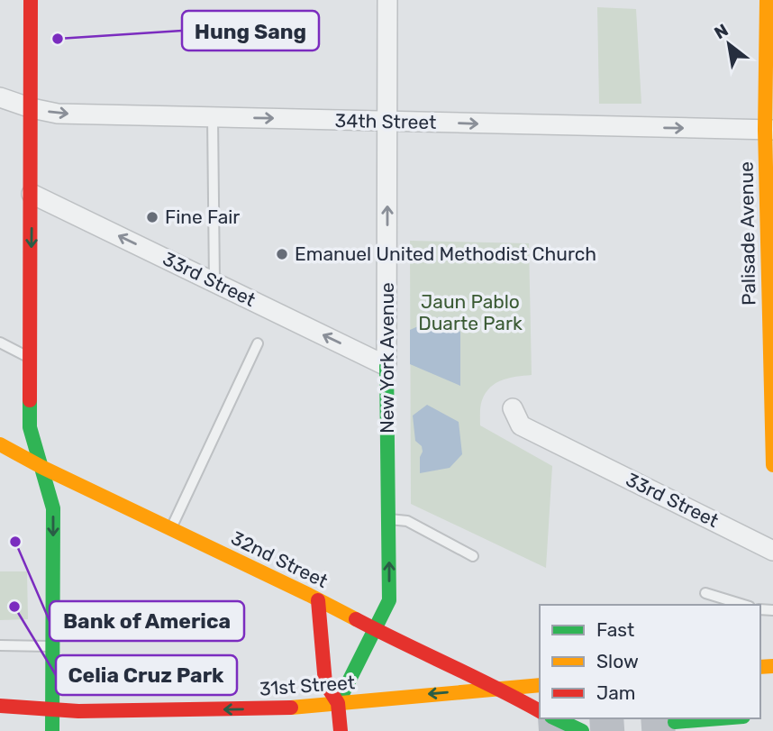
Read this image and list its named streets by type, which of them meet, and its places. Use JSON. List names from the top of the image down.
{
  "streets": {
    "main road": [
      "Palisade Avenue",
      "New York Avenue",
      "32nd Street",
      "31st Street"
    ],
    "street": ["34th Street", "33rd Street"]
  },
  "crossings": [
    ["34th Street", "Palisade Avenue"],
    ["34th Street", "New York Avenue"],
    ["33rd Street", "New York Avenue"],
    ["New York Avenue", "32nd Street"],
    ["New York Avenue", "31st Street"],
    ["32nd Street", "31st Street"]
  ],
  "one_way": [
    "34th Street",
    "33rd Street",
    "New York Avenue",
    "31st Street"
  ],
  "parks": ["Jaun Pablo Duarte Park"],
  "places": [
    "Hung Sang",
    "Fine Fair",
    "Emanuel United Methodist Church",
    "Bank of America",
    "Celia Cruz Park"
  ],
  "legend": ["Fast", "Slow", "Jam"],
  "north": "top left"
}
